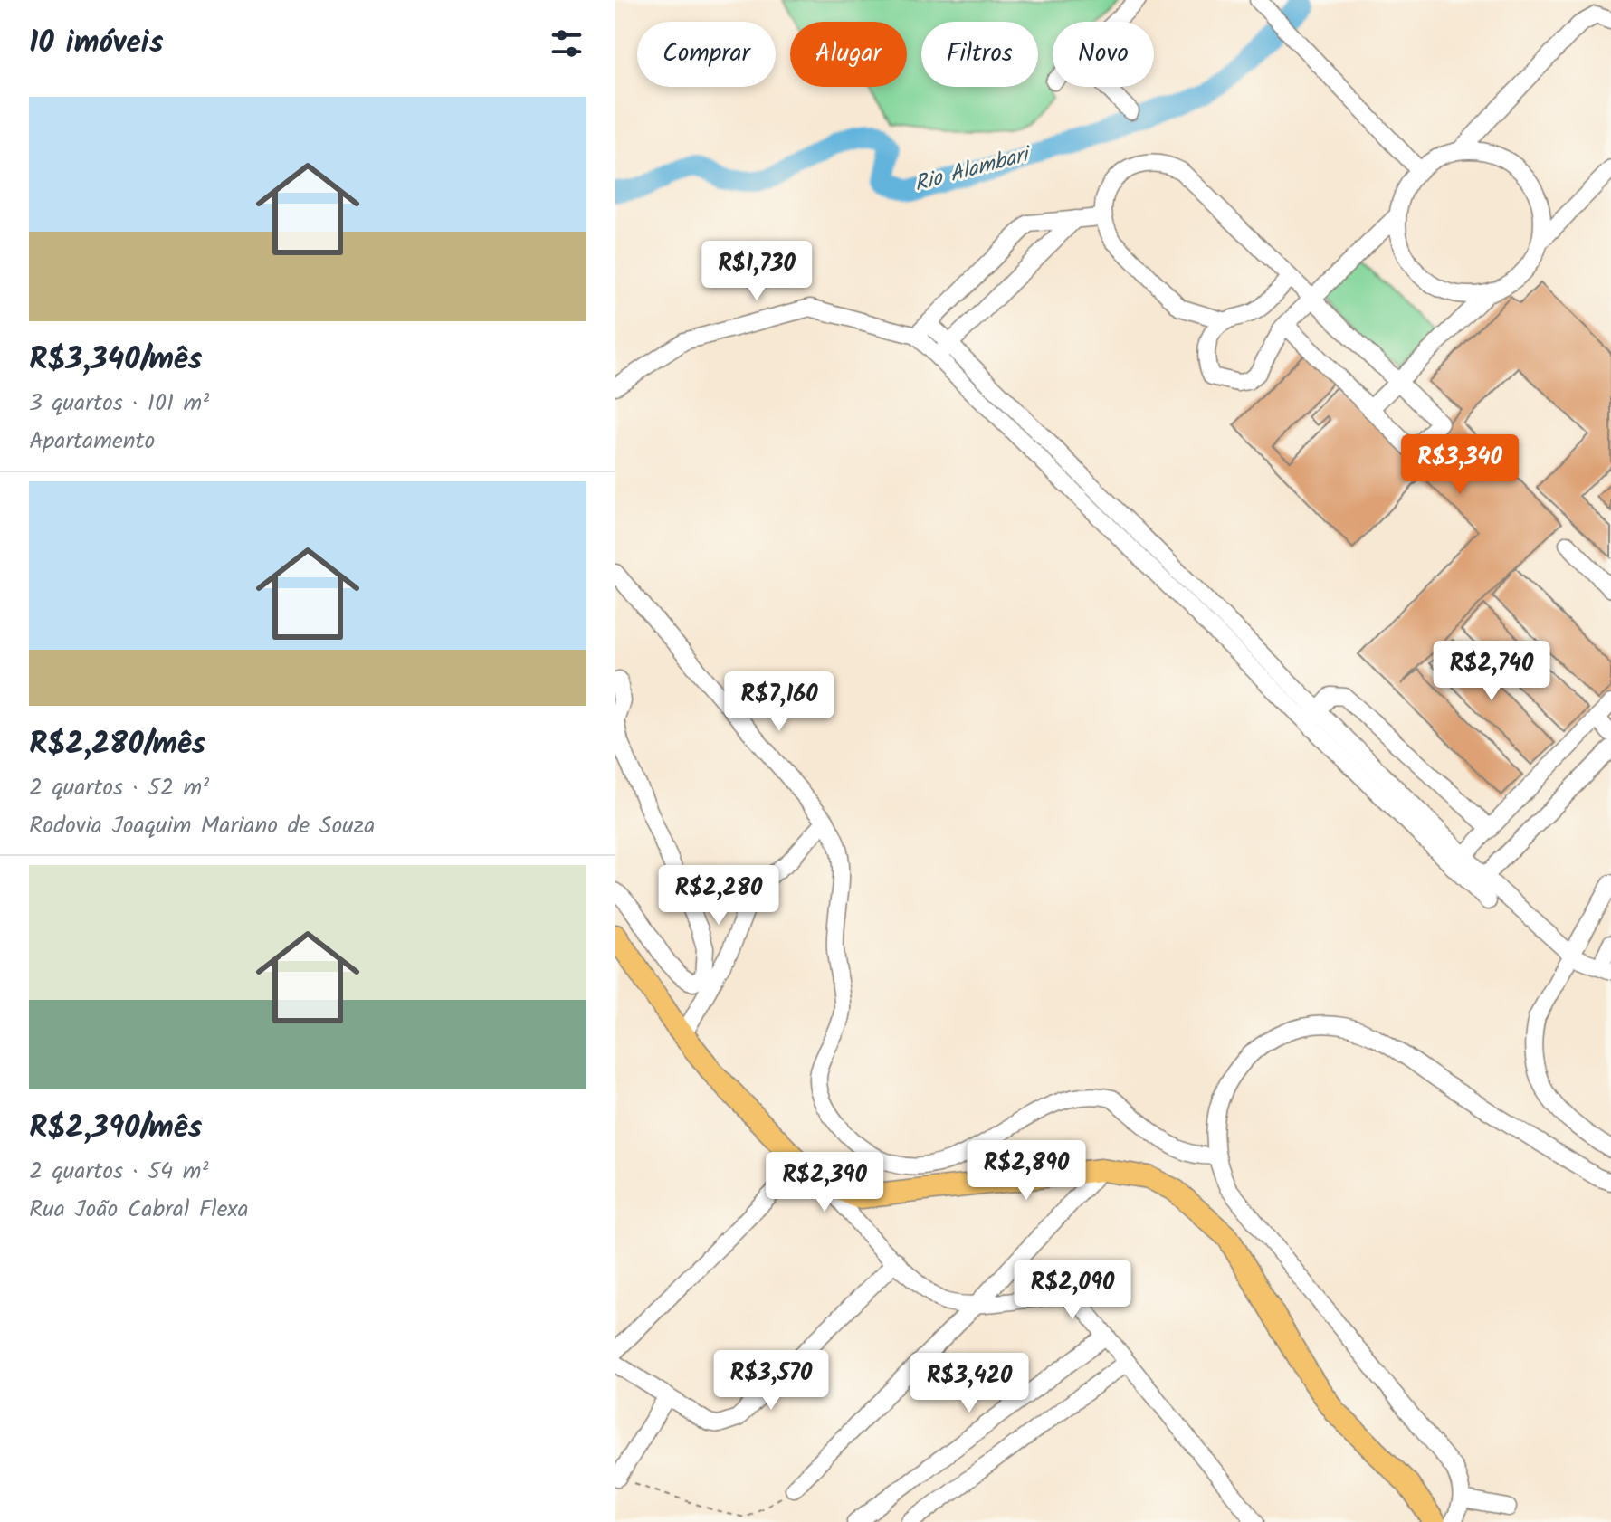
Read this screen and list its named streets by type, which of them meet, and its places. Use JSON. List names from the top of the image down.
{
  "water": ["Rio Alambari"],
  "page": {
    "heading": "10 imóveis",
    "chip": [
      "Comprar",
      "Alugar",
      "Filtros",
      "Novo"
    ],
    "list": [
      {
        "name": "R$3,340/mês",
        "note": "3 quartos · 101 m² · Apartamento"
      },
      {
        "name": "R$2,280/mês",
        "note": "2 quartos · 52 m² · Rodovia Joaquim Mariano de Souza"
      },
      {
        "name": "R$2,390/mês",
        "note": "2 quartos · 54 m² · Rua João Cabral Flexa"
      }
    ],
    "price": [
      "R$1,730",
      "R$3,340",
      "R$2,740",
      "R$7,160",
      "R$2,280",
      "R$2,890",
      "R$2,390",
      "R$2,090",
      "R$3,570",
      "R$3,420"
    ]
  }
}
